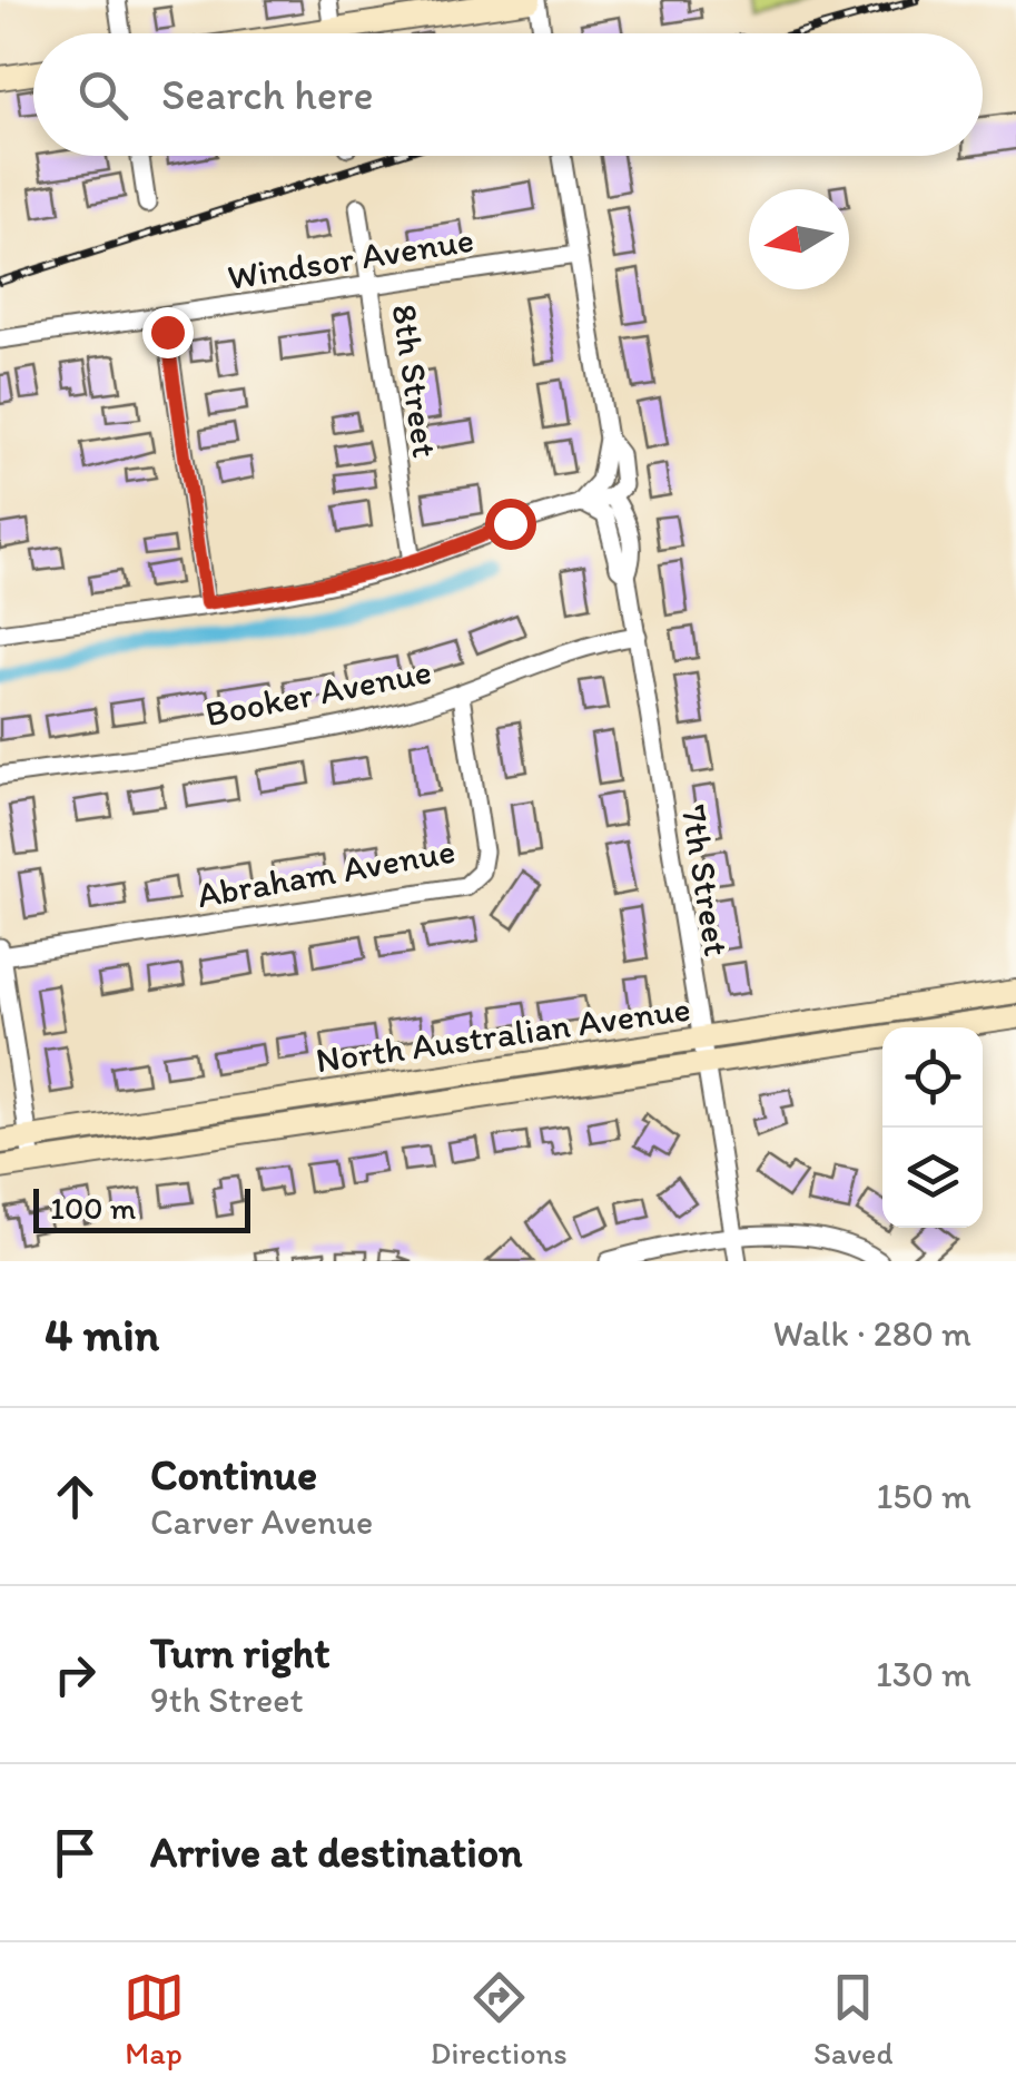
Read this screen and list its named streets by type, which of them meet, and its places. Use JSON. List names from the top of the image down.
{
  "streets": {
    "main road": ["North Australian Avenue"],
    "street": [
      "Windsor Avenue",
      "8th Street",
      "Booker Avenue",
      "Abraham Avenue",
      "7th Street"
    ]
  },
  "crossings": [
    ["Windsor Avenue", "8th Street"],
    ["Windsor Avenue", "7th Street"],
    ["Booker Avenue", "Abraham Avenue"],
    ["Booker Avenue", "7th Street"],
    ["7th Street", "North Australian Avenue"]
  ],
  "scale_bar": "100 m",
  "north": "left",
  "page": {
    "search": "Search here",
    "scale": "100 m",
    "heading": ["4 min", "Walk · 280 m"],
    "list": [
      ["Continue", "Carver Avenue", "150 m"],
      ["Turn right", "9th Street", "130 m"],
      "Arrive at destination"
    ],
    "nav": ["Map", "Directions", "Saved"]
  }
}
